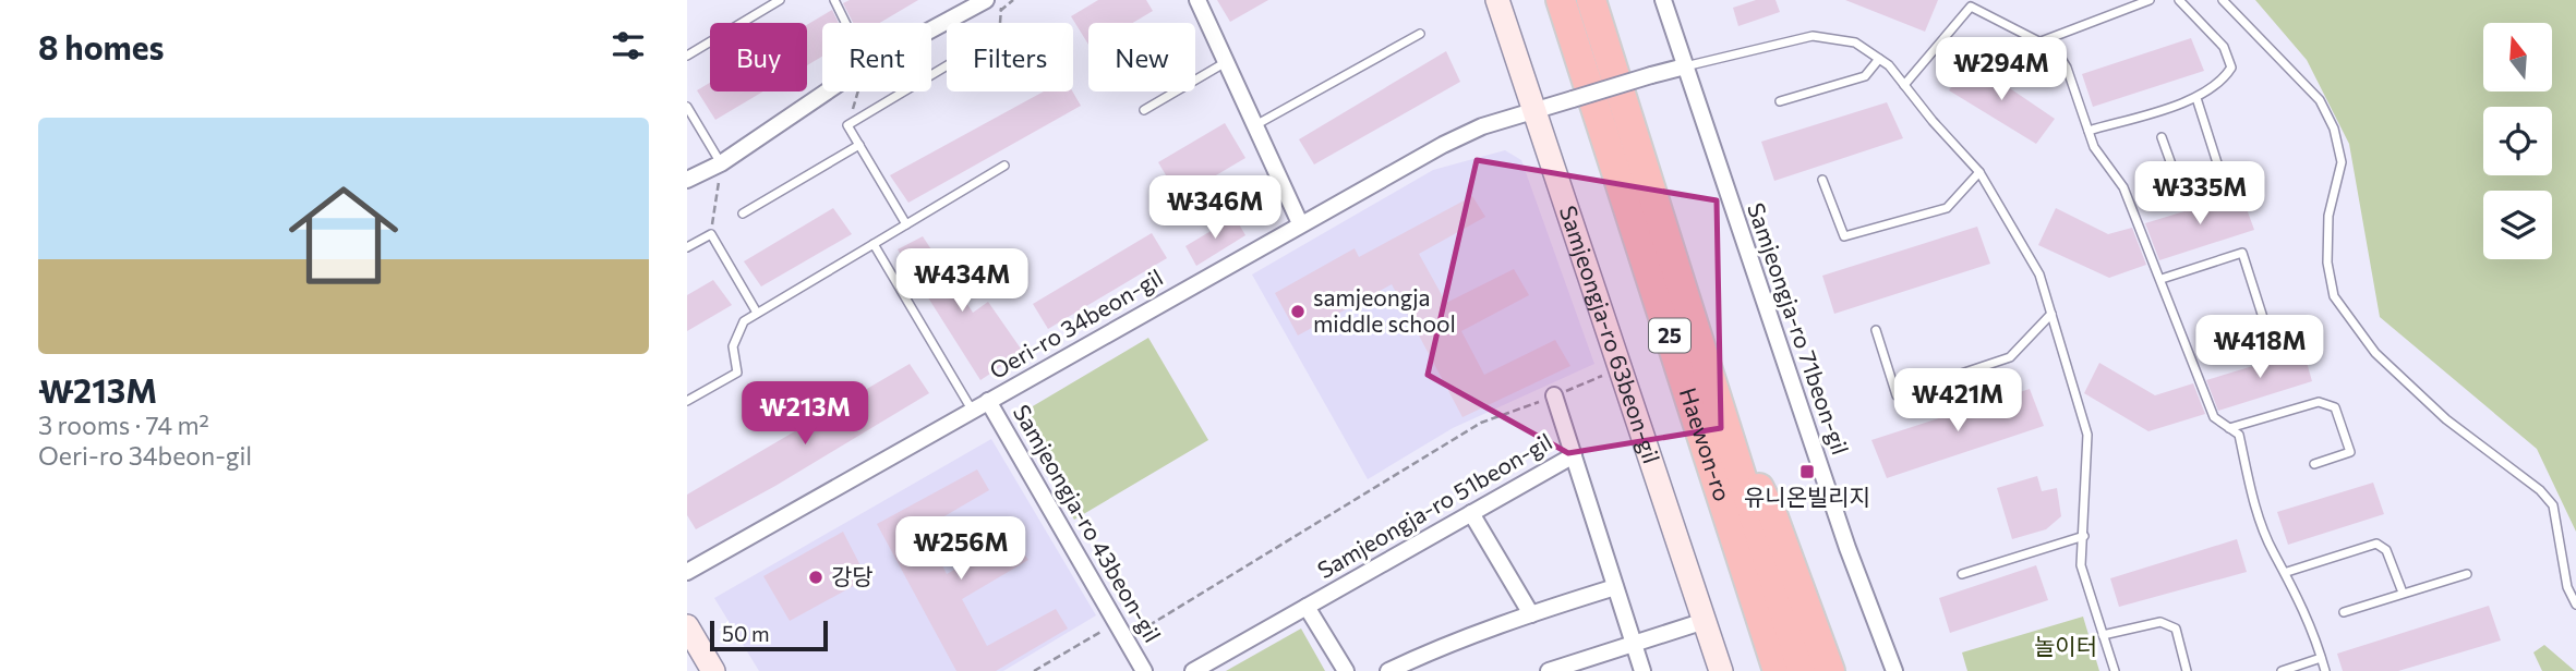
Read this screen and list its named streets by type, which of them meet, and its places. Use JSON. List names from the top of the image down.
{
  "streets": {
    "highway": ["25", "Haewon-ro"],
    "street": [
      "Oeri-ro 34beon-gil",
      "Samjeongja-ro 71beon-gil",
      "Samjeongja-ro 63beon-gil",
      "Samjeongja-ro 51beon-gil",
      "Samjeongja-ro 43beon-gil"
    ]
  },
  "crossings": [
    ["Oeri-ro 34beon-gil", "Samjeongja-ro 71beon-gil"],
    ["Oeri-ro 34beon-gil", "Samjeongja-ro 63beon-gil"],
    ["Oeri-ro 34beon-gil", "Samjeongja-ro 43beon-gil"]
  ],
  "parks": ["놀이터"],
  "places": {
    "other": ["samjeongja middle school", "강당"],
    "transit": ["유니온빌리지"]
  },
  "scale_bar": "50 m",
  "north": "top",
  "page": {
    "heading": "8 homes",
    "chip": [
      "Buy",
      "Rent",
      "Filters",
      "New"
    ],
    "price": [
      "₩294M",
      "₩335M",
      "₩346M",
      "₩434M",
      "₩418M",
      "₩421M",
      "₩213M",
      "₩256M"
    ],
    "list": [
      {
        "name": "₩213M",
        "note": "3 rooms · 74 m² · Oeri-ro 34beon-gil"
      }
    ],
    "scale": "50 m"
  }
}
